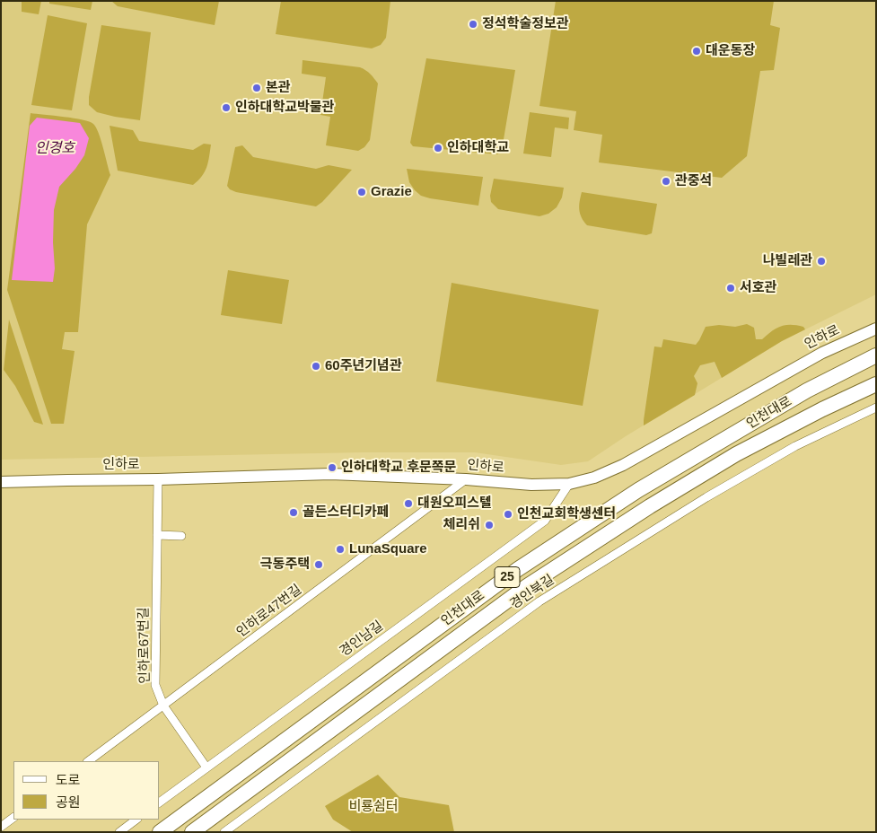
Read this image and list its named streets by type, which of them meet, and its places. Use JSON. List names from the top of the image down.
{
  "streets": {
    "highway": ["인천대로", "25"],
    "main road": ["인하로"],
    "street": [
      "경인북길",
      "인하로47번길",
      "경인남길",
      "인하로67번길"
    ]
  },
  "crossings": [
    ["인하로", "인하로47번길"],
    ["인하로", "경인남길"],
    ["인하로", "인하로67번길"],
    ["인하로47번길", "인하로67번길"],
    ["경인남길", "인하로67번길"]
  ],
  "water": ["인경호"],
  "parks": ["비룡쉼터"],
  "places": [
    "정석학술정보관",
    "대운동장",
    "본관",
    "인하대학교박물관",
    "인하대학교",
    "관중석",
    "Grazie",
    "나빌레관",
    "서호관",
    "60주년기념관",
    "인하대학교 후문쪽문",
    "대원오피스텔",
    "골든스터디카페",
    "인천교회학생센터",
    "체리쉬",
    "LunaSquare",
    "극동주택"
  ],
  "legend": ["도로", "공원"]
}
